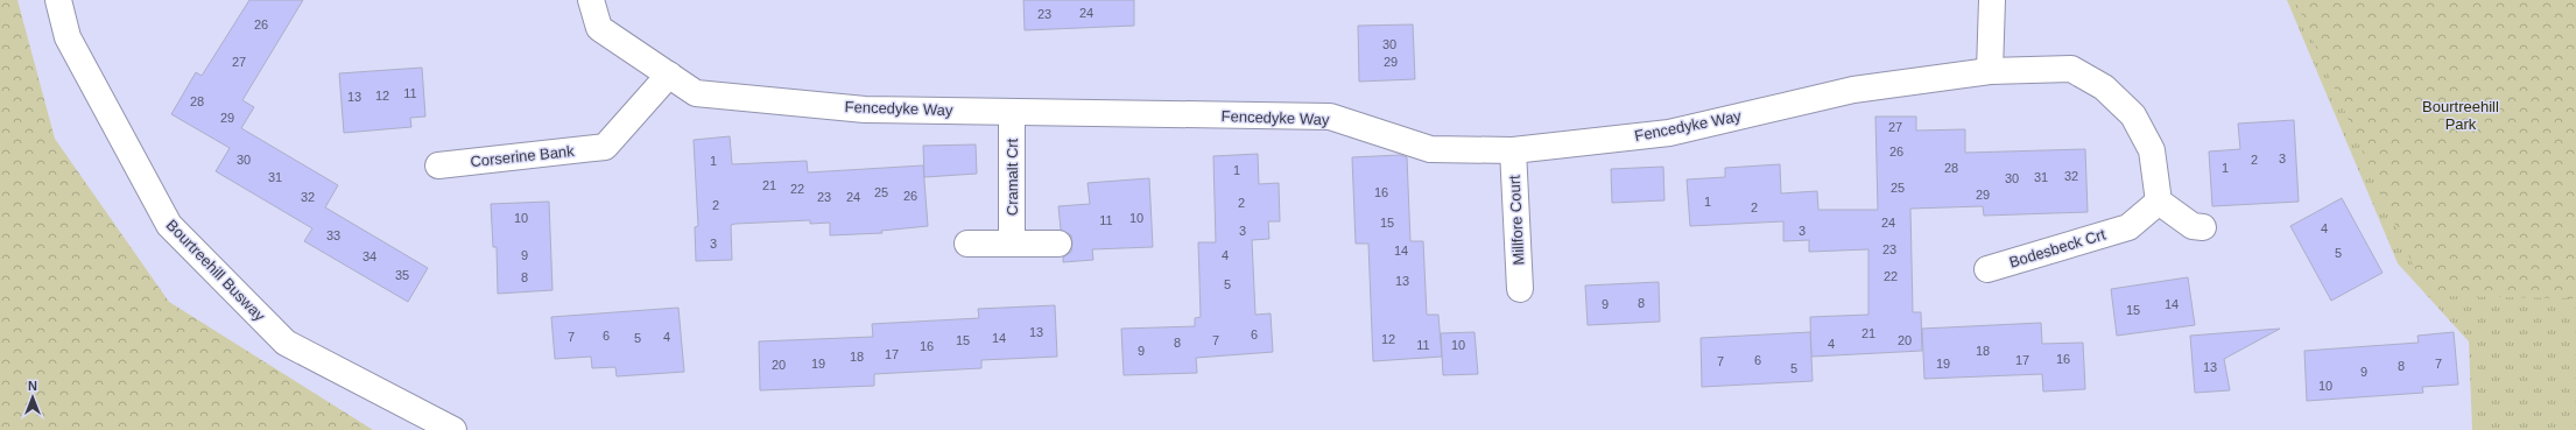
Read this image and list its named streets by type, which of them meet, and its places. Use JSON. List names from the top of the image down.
{
  "streets": {
    "street": [
      "Fencedyke Way",
      "Corserine Bank",
      "Cramalt Crt",
      "Millfore Court",
      "Bodesbeck Crt",
      "Bourtreehill Busway"
    ]
  },
  "crossings": [
    ["Fencedyke Way", "Corserine Bank"],
    ["Fencedyke Way", "Cramalt Crt"],
    ["Fencedyke Way", "Millfore Court"],
    ["Fencedyke Way", "Bodesbeck Crt"]
  ],
  "parks": ["Bourtreehill Park"],
  "house_numbers": [
    "24",
    "23",
    "26",
    "30",
    "27",
    "29",
    "11",
    "12",
    "13",
    "28",
    "29",
    "27",
    "26",
    "3",
    "30",
    "2",
    "1",
    "28",
    "1",
    "1",
    "32",
    "31",
    "31",
    "30",
    "21",
    "25",
    "22",
    "25",
    "16",
    "29",
    "26",
    "32",
    "23",
    "24",
    "1",
    "2",
    "2",
    "2",
    "10",
    "10",
    "11",
    "15",
    "24",
    "4",
    "3",
    "3",
    "33",
    "3",
    "23",
    "14",
    "5",
    "9",
    "4",
    "34",
    "35",
    "22",
    "8",
    "13",
    "5",
    "8",
    "9",
    "14",
    "15",
    "13",
    "21",
    "6",
    "6",
    "7",
    "4",
    "5",
    "14",
    "12",
    "15",
    "7",
    "20",
    "8",
    "4",
    "11",
    "10",
    "16",
    "9",
    "18",
    "17",
    "18",
    "16",
    "6",
    "17",
    "7",
    "19",
    "19",
    "7",
    "20",
    "8",
    "13",
    "5",
    "9",
    "10"
  ],
  "north": "top"
}
